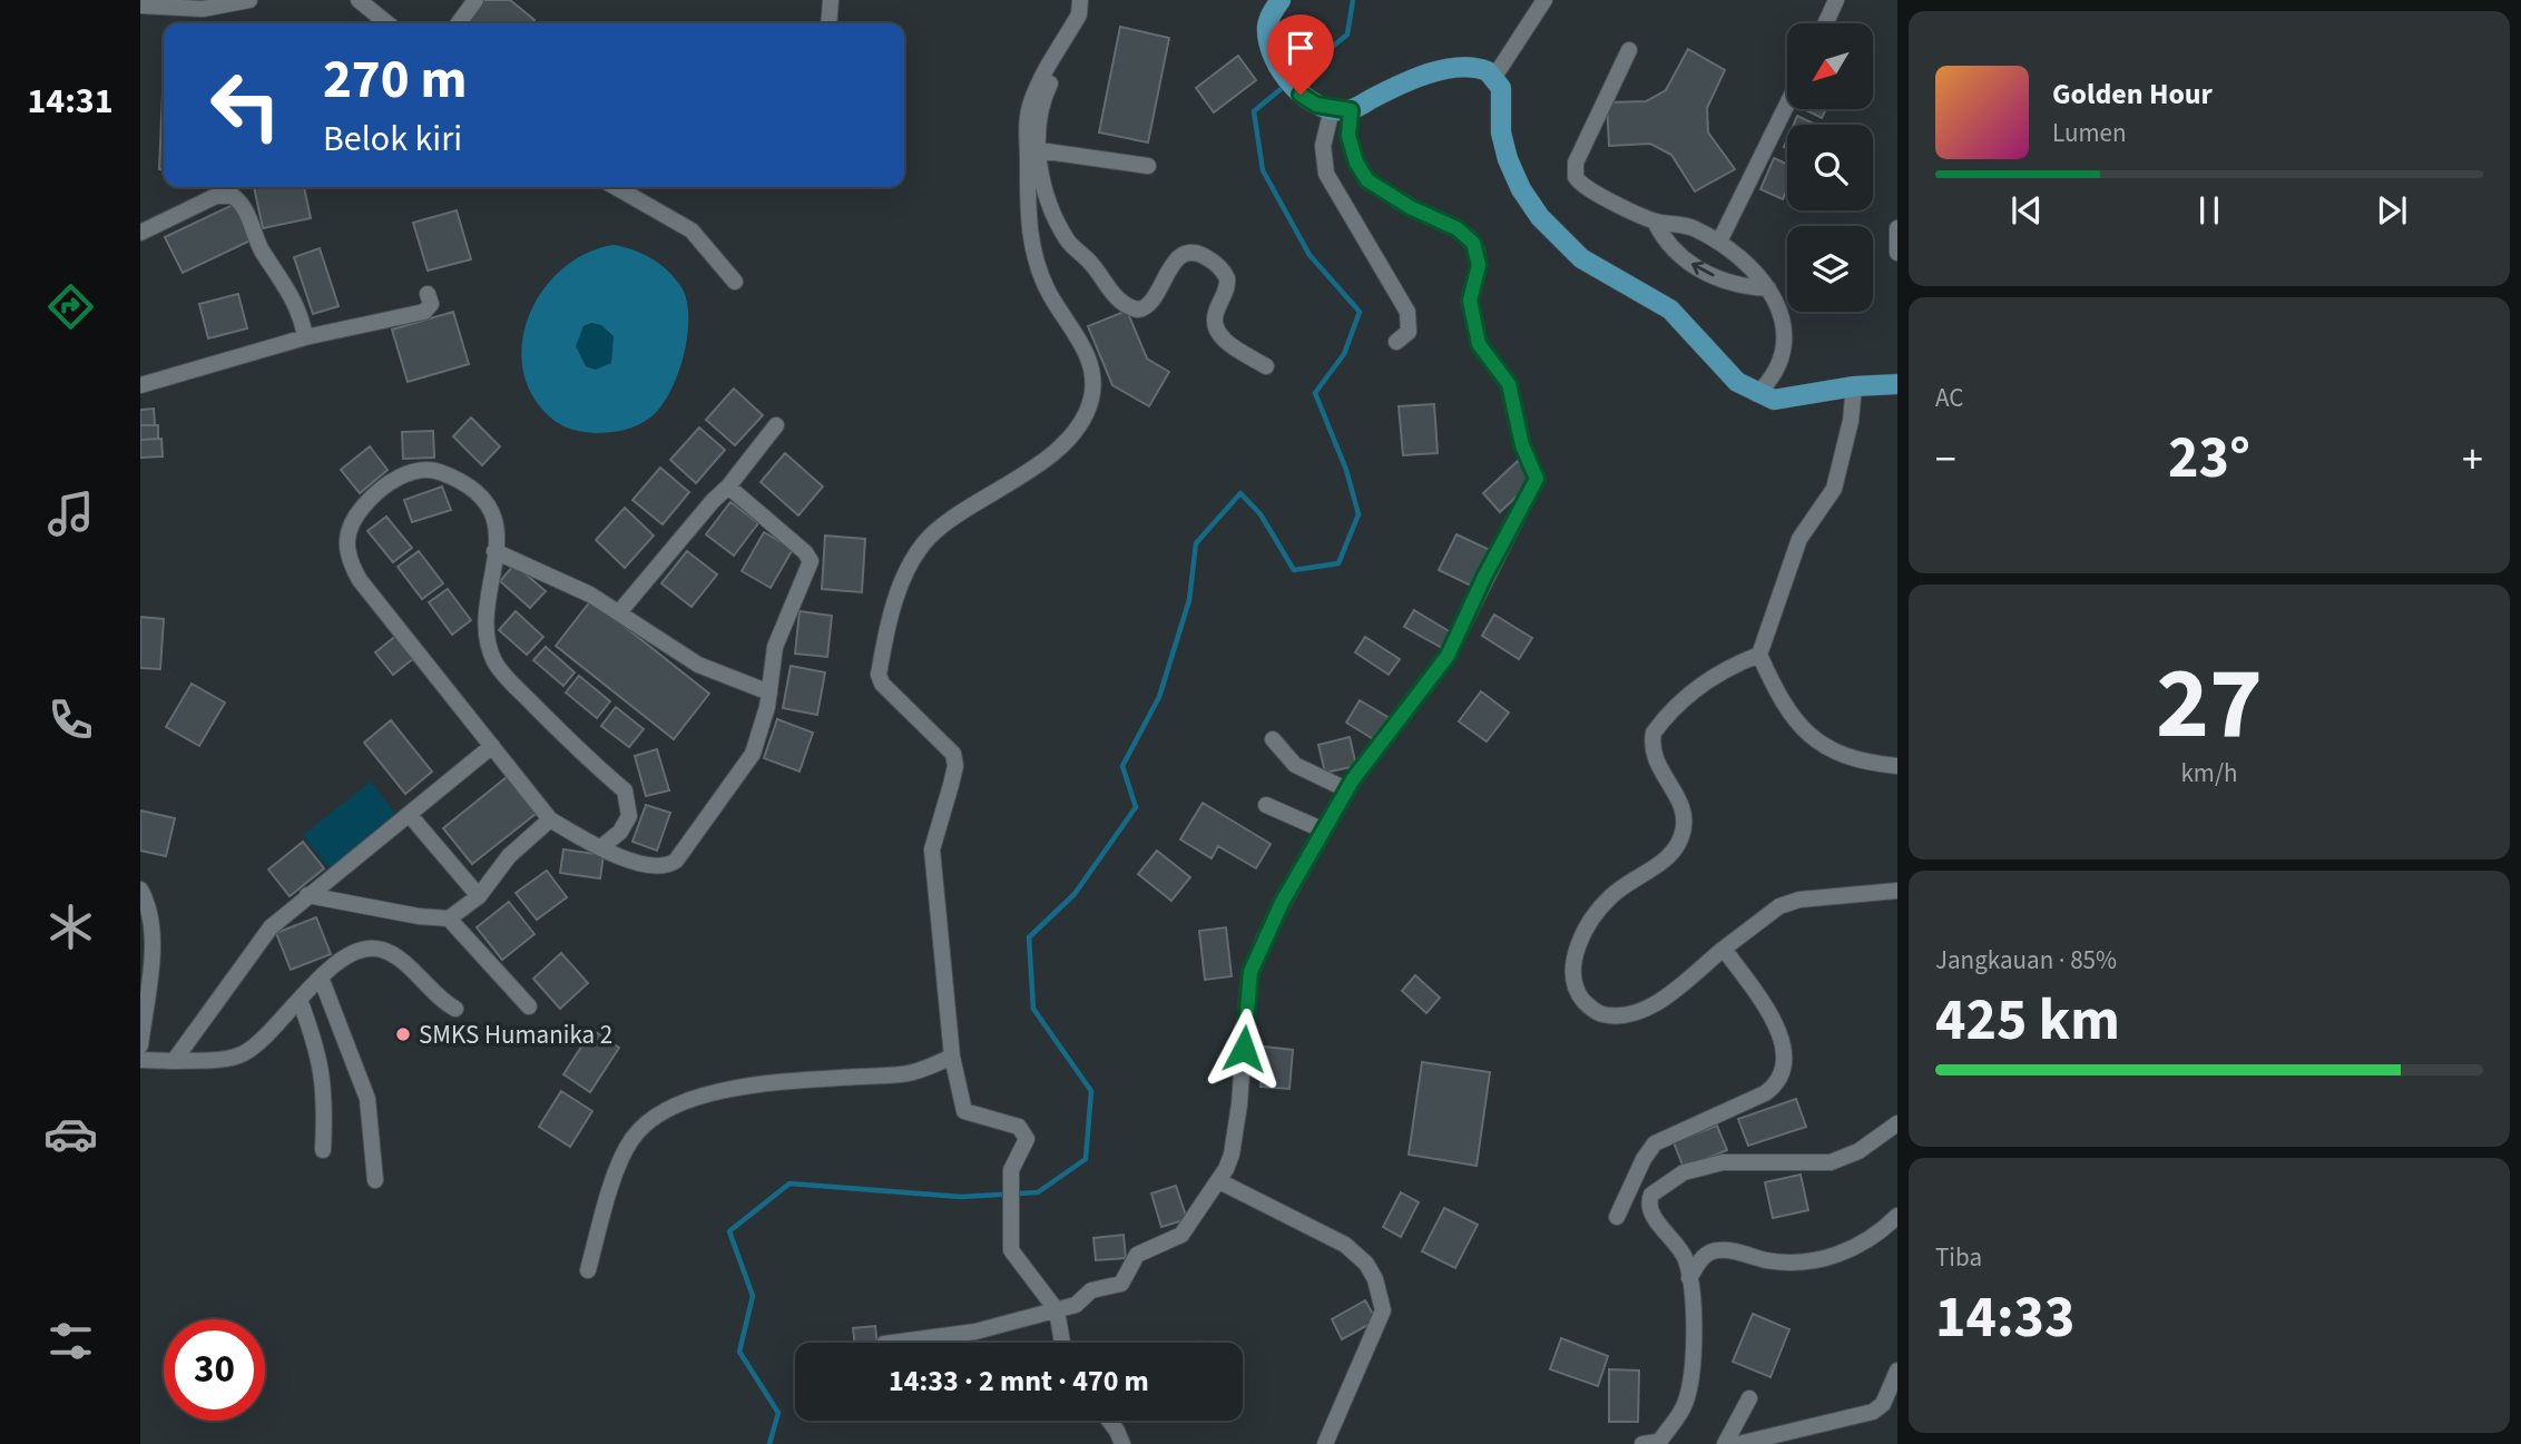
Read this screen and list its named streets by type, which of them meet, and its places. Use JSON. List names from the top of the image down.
{
  "places": ["SMKS Humanika 2"],
  "north": "bottom left",
  "page": {
    "tabs": "14:31",
    "turn": ["270 m", "Belok kiri"],
    "song": ["Golden Hour", "Lumen"],
    "tile": [
      "AC",
      ["27", "km/h"],
      ["Jangkauan · 85%", "425 km"],
      ["Tiba", "14:33"]
    ],
    "heat": ["−", "23°", "+"],
    "limit": "30",
    "trip": "14:33 · 2 mnt · 470 m"
  }
}
